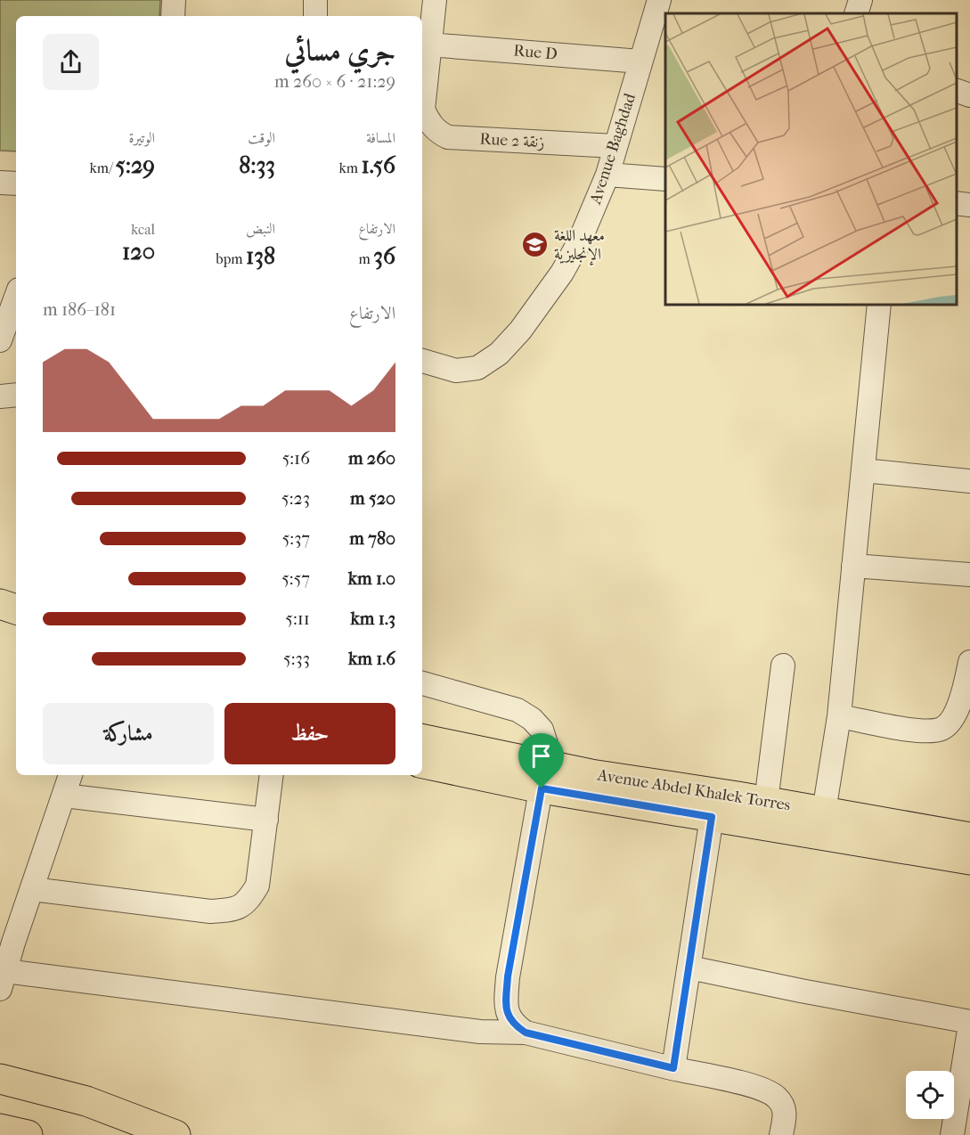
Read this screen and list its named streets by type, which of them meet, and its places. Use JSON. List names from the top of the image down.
{
  "streets": {
    "main road": ["Avenue Abdel Khalek Torres"],
    "street": ["Rue D", "Rue 2 زنقة", "Avenue Baghdad"]
  },
  "crossings": [
    ["Rue D", "Rue 2 زنقة"],
    ["Rue D", "Avenue Baghdad"],
    ["Rue 2 زنقة", "Avenue Baghdad"]
  ],
  "places": {
    "school or university": ["معهد اللغة الإنجليزية"]
  },
  "page": {
    "heading": ["جري مسائي", "21:29 · 6 × 260 m"],
    "stats": [
      ["المسافة", "1.56 km"],
      ["الوقت", "8:33"],
      ["الوتيرة", "5:29 /km"],
      ["الارتفاع", "36 m"],
      ["النبض", "138 bpm"],
      ["kcal", "120"]
    ],
    "chart": ["الارتفاع", "181–186 m"],
    "list": [
      {
        "name": "260 m",
        "note": "5:16"
      },
      {
        "name": "520 m",
        "note": "5:23"
      },
      {
        "name": "780 m",
        "note": "5:37"
      },
      {
        "name": "1.0 km",
        "note": "5:57"
      },
      {
        "name": "1.3 km",
        "note": "5:11"
      },
      {
        "name": "1.6 km",
        "note": "5:33"
      }
    ],
    "buttons": ["حفظ", "مشاركة"]
  }
}
